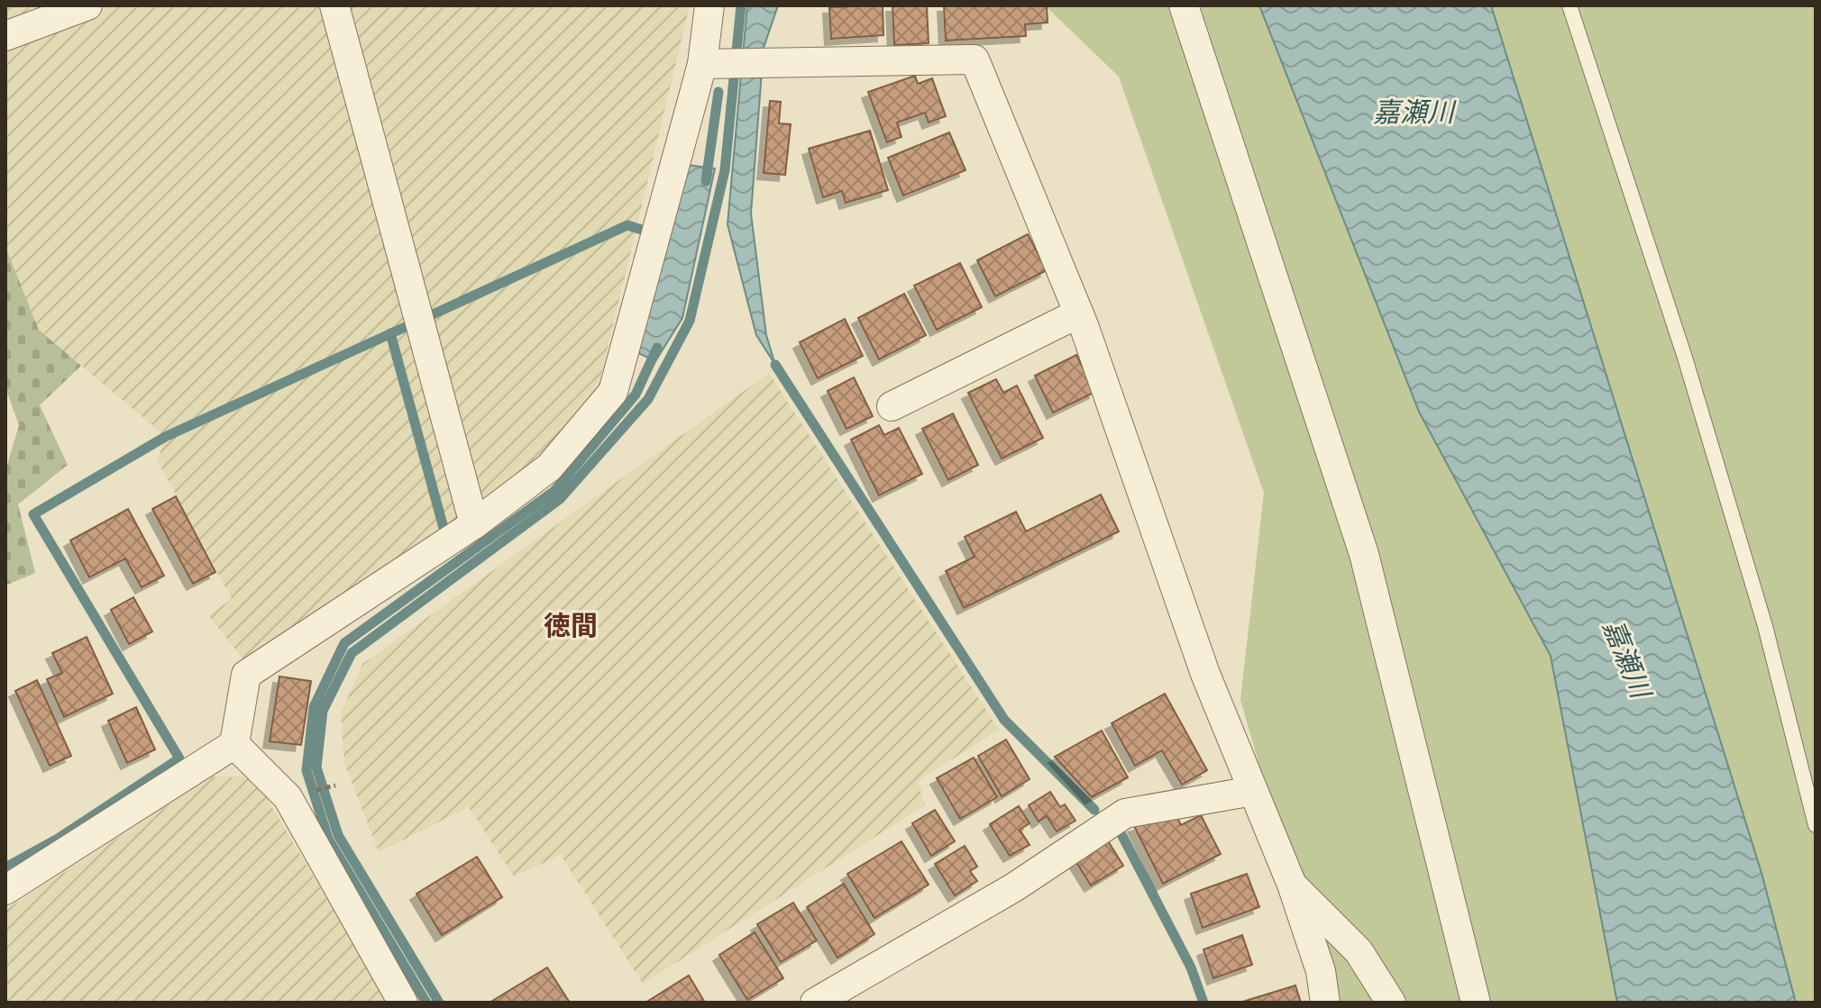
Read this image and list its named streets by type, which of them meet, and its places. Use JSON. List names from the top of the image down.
{
  "districts": ["徳間"],
  "water": ["嘉瀬川"]
}
